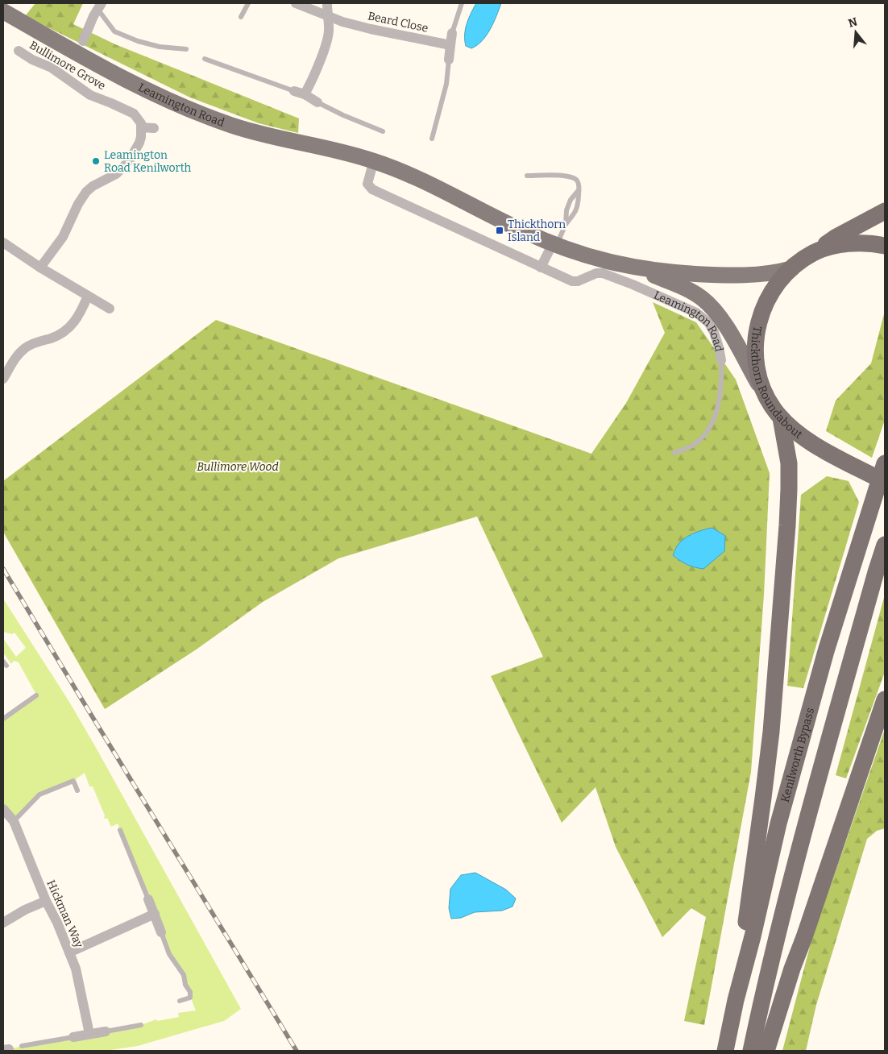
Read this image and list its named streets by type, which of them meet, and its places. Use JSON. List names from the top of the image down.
{
  "streets": {
    "highway": ["Thickthorn Roundabout", "Kenilworth Bypass"],
    "main road": ["Leamington Road"],
    "street": ["Beard Close", "Bullimore Grove", "Hickman Way"]
  },
  "crossings": [
    ["Leamington Road", "Thickthorn Roundabout"]
  ],
  "parks": ["Bullimore Wood"],
  "places": {
    "other": ["Leamington Road Kenilworth"],
    "transit": ["Thickthorn Island"]
  },
  "north": "top"
}
